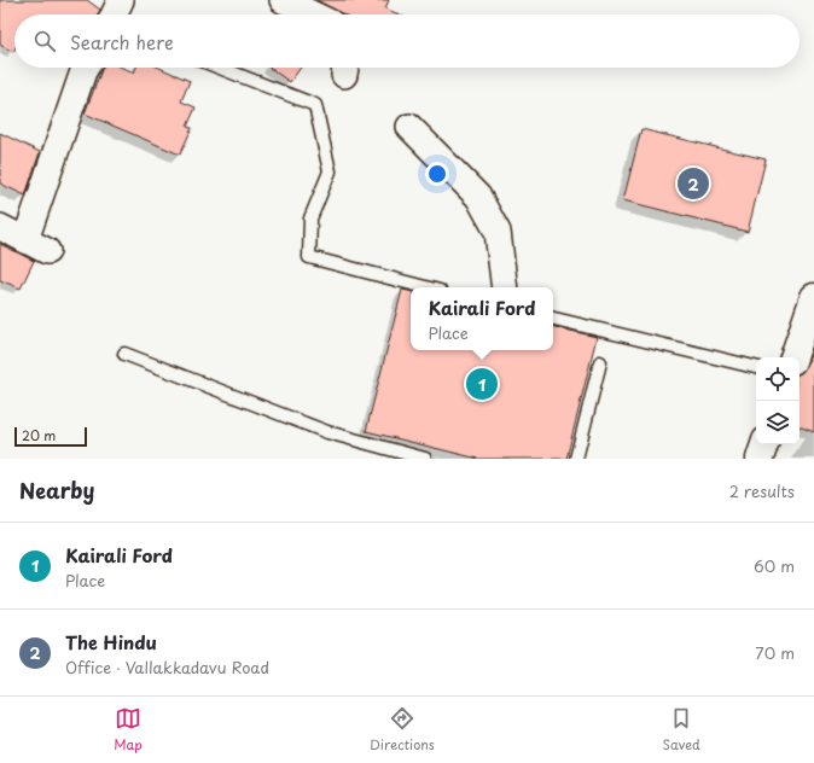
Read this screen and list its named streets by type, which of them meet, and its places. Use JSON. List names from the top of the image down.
{
  "scale_bar": "20 m",
  "page": {
    "search": "Search here",
    "pins": ["2", "1"],
    "popup": ["Kairali Ford", "Place"],
    "scale": "20 m",
    "heading": ["Nearby", "2 results"],
    "list": [
      {
        "mark": "1",
        "name": "Kairali Ford",
        "note": "Place",
        "value": "60 m"
      },
      {
        "mark": "2",
        "name": "The Hindu",
        "note": "Office · Vallakkadavu Road",
        "value": "70 m"
      }
    ],
    "nav": ["Map", "Directions", "Saved"]
  }
}
